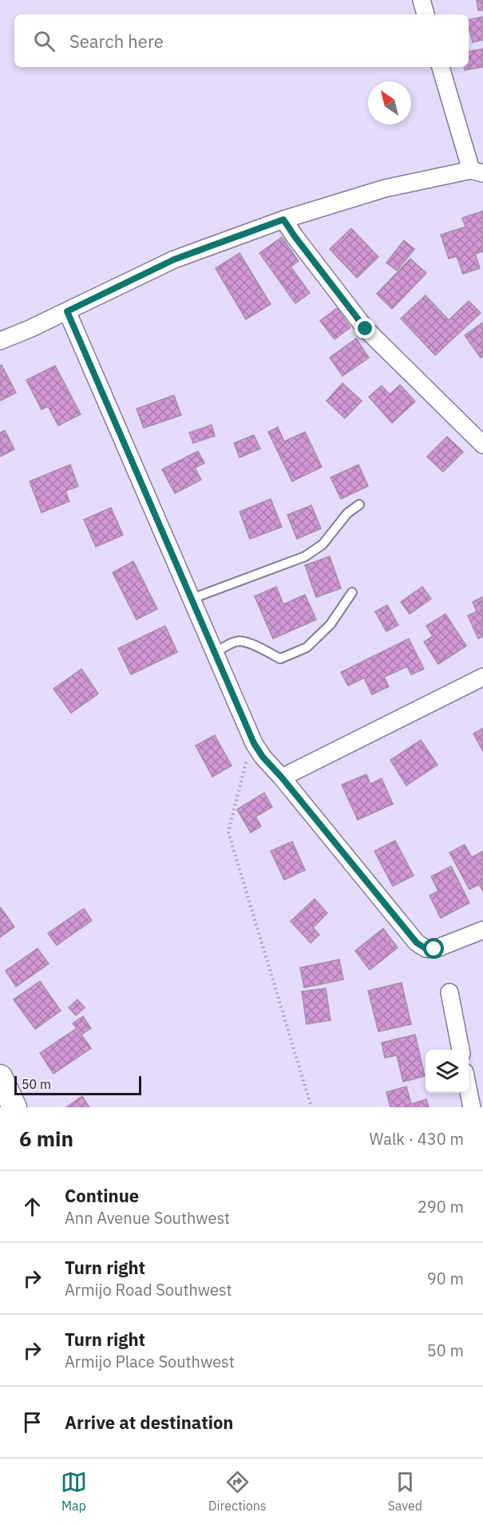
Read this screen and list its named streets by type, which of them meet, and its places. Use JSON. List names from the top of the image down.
{
  "scale_bar": "50 m",
  "north": "top left",
  "page": {
    "search": "Search here",
    "scale": "50 m",
    "heading": ["6 min", "Walk · 430 m"],
    "list": [
      ["Continue", "Ann Avenue Southwest", "290 m"],
      ["Turn right", "Armijo Road Southwest", "90 m"],
      ["Turn right", "Armijo Place Southwest", "50 m"],
      "Arrive at destination"
    ],
    "nav": ["Map", "Directions", "Saved"]
  }
}
